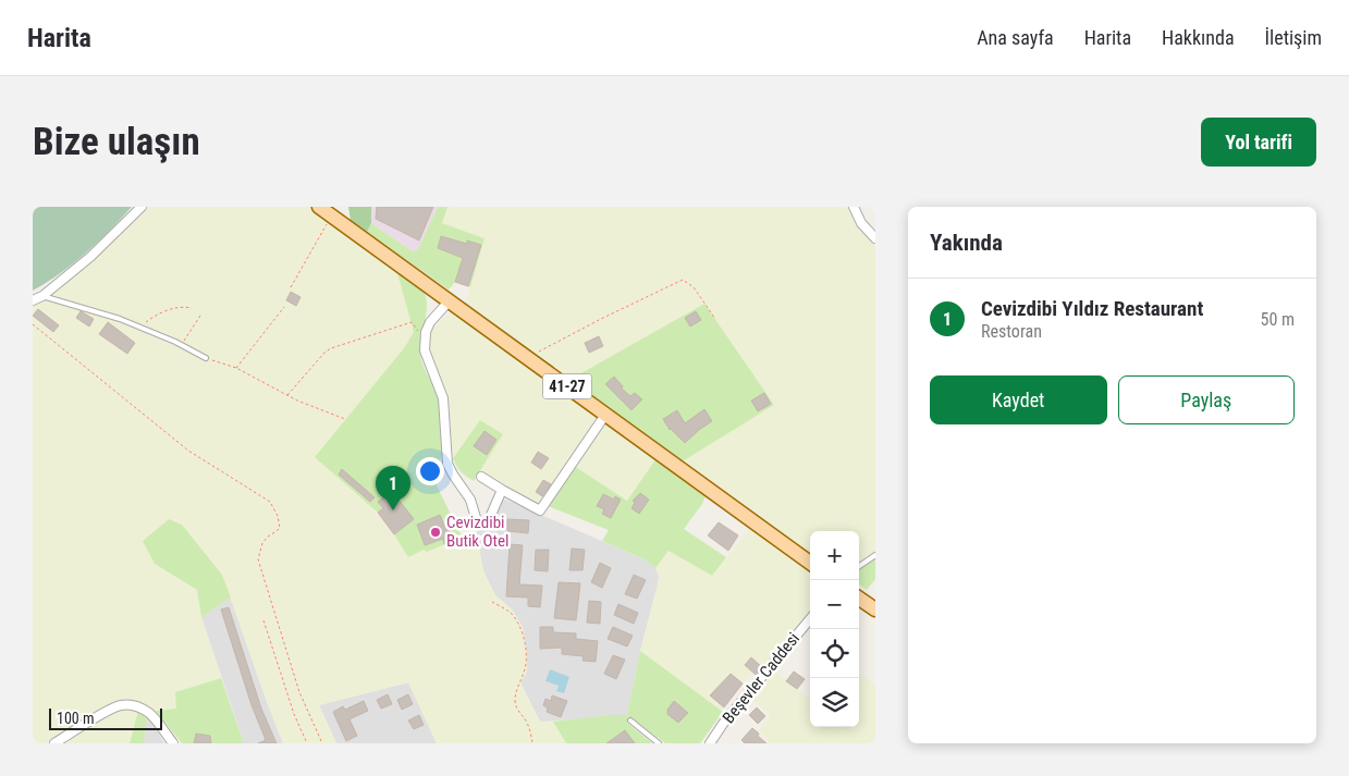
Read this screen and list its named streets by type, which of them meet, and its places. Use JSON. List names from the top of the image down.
{
  "streets": {
    "main road": ["41-27"],
    "street": ["Beşevler Caddesi"]
  },
  "places": ["Cevizdibi Butik Otel"],
  "scale_bar": "100 m",
  "page": {
    "header": "Harita",
    "nav": [
      "Ana sayfa",
      "Harita",
      "Hakkında",
      "İletişim"
    ],
    "buttons": [
      "Yol tarifi",
      ["Kaydet", "Paylaş"]
    ],
    "title": "Bize ulaşın",
    "heading": "Yakında",
    "list": [
      {
        "mark": "1",
        "name": "Cevizdibi Yıldız Restaurant",
        "note": "Restoran",
        "value": "50 m"
      }
    ],
    "pins": "1",
    "map_buttons": ["+", "−"],
    "scale": "100 m"
  }
}
